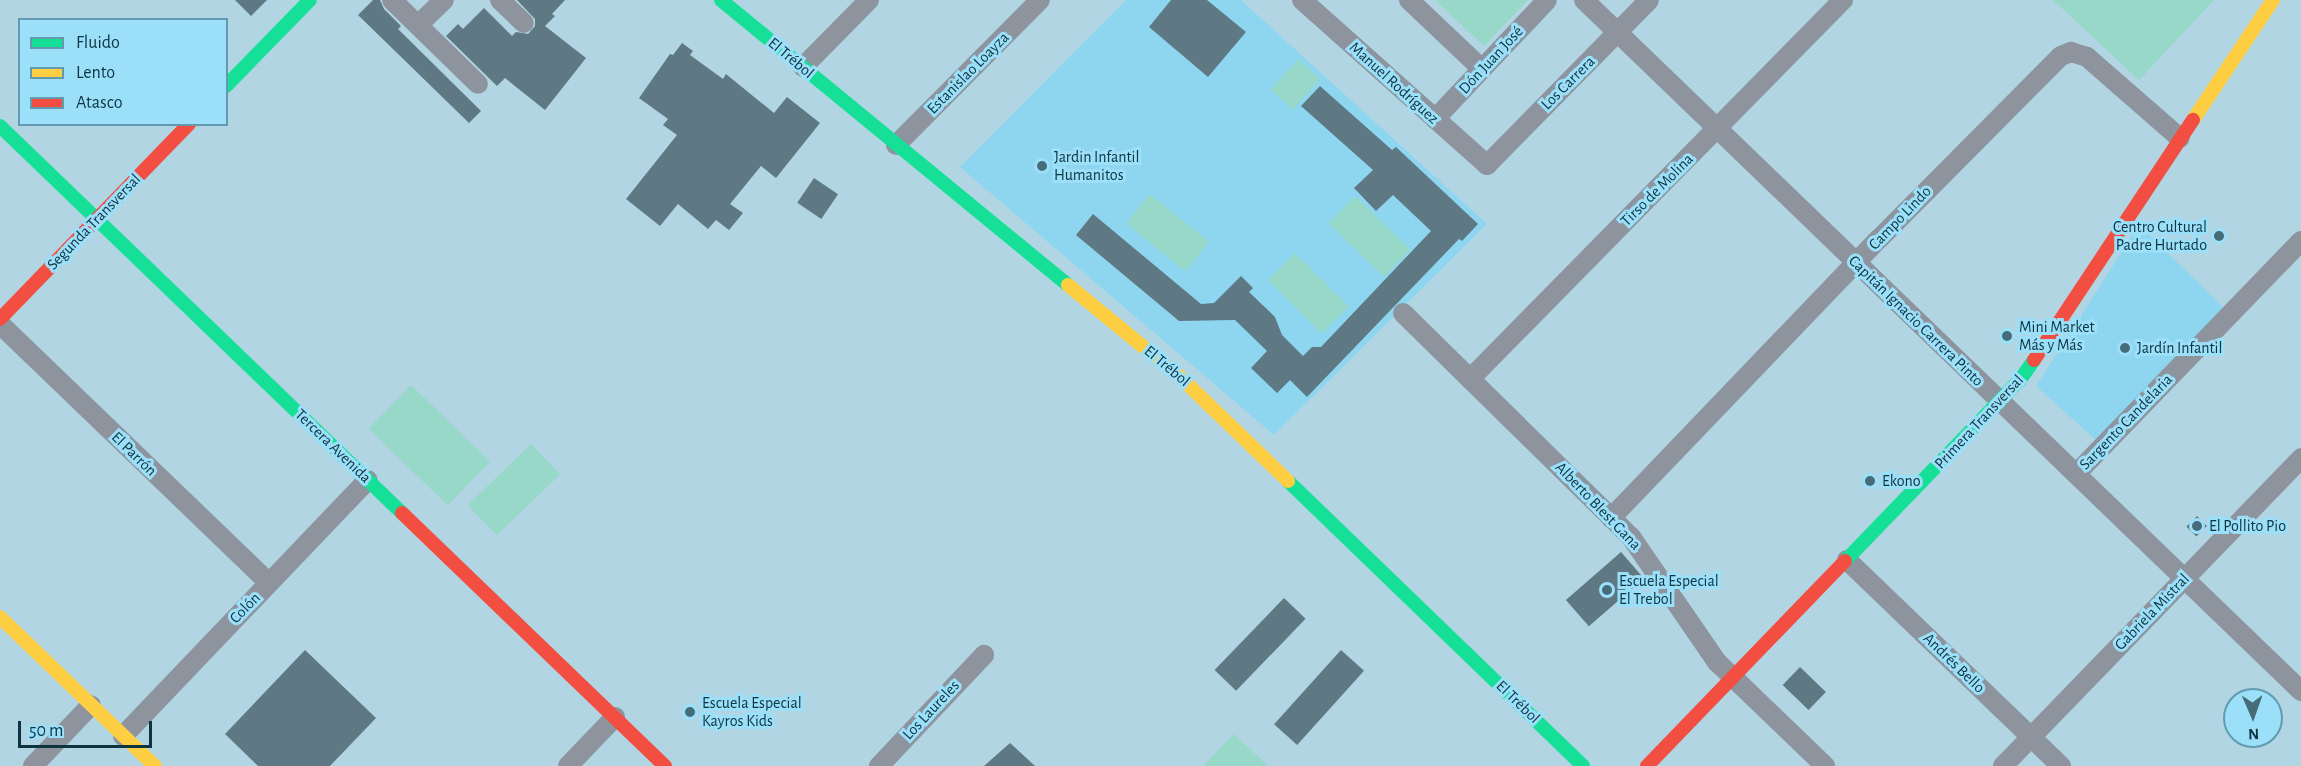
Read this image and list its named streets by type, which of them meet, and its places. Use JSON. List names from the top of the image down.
{
  "streets": {
    "main road": [
      "El Trébol",
      "Segunda Transversal",
      "Primera Transversal",
      "Tercera Avenida"
    ],
    "street": [
      "Dón Juan José",
      "Estanislao Loayza",
      "Manuel Rodríguez",
      "Los Carrera",
      "Tirso de Molina",
      "Campo Lindo",
      "Capitán Ignacio Carrera Pinto",
      "Sargento Candelaria",
      "El Parrón",
      "Alberto Blest Gana",
      "Colón",
      "Gabriela Mistral",
      "Andrés Bello",
      "Los Laureles"
    ]
  },
  "crossings": [
    ["El Trébol", "Estanislao Loayza"],
    ["Dón Juan José", "Manuel Rodríguez"],
    ["Manuel Rodríguez", "Los Carrera"],
    ["Los Carrera", "Capitán Ignacio Carrera Pinto"],
    ["Tirso de Molina", "Capitán Ignacio Carrera Pinto"],
    ["Tirso de Molina", "Alberto Blest Gana"],
    ["Campo Lindo", "Capitán Ignacio Carrera Pinto"],
    ["Campo Lindo", "Primera Transversal"],
    ["Campo Lindo", "Alberto Blest Gana"],
    ["Segunda Transversal", "Tercera Avenida"],
    ["Capitán Ignacio Carrera Pinto", "Primera Transversal"],
    ["Capitán Ignacio Carrera Pinto", "Sargento Candelaria"],
    ["Capitán Ignacio Carrera Pinto", "Gabriela Mistral"],
    ["Primera Transversal", "Alberto Blest Gana"],
    ["Primera Transversal", "Andrés Bello"],
    ["Tercera Avenida", "Colón"],
    ["El Parrón", "Colón"],
    ["Gabriela Mistral", "Andrés Bello"]
  ],
  "places": [
    "Jardin Infantil Humanitos",
    "Centro Cultural Padre Hurtado",
    "Mini Market Más y Más",
    "Jardín Infantil",
    "Ekono",
    "El Pollito Pio",
    "Escuela Especial El Trebol",
    "Escuela Especial Kayros Kids"
  ],
  "legend": ["Fluido", "Lento", "Atasco"],
  "scale_bar": "50 m",
  "north": "bottom"
}
